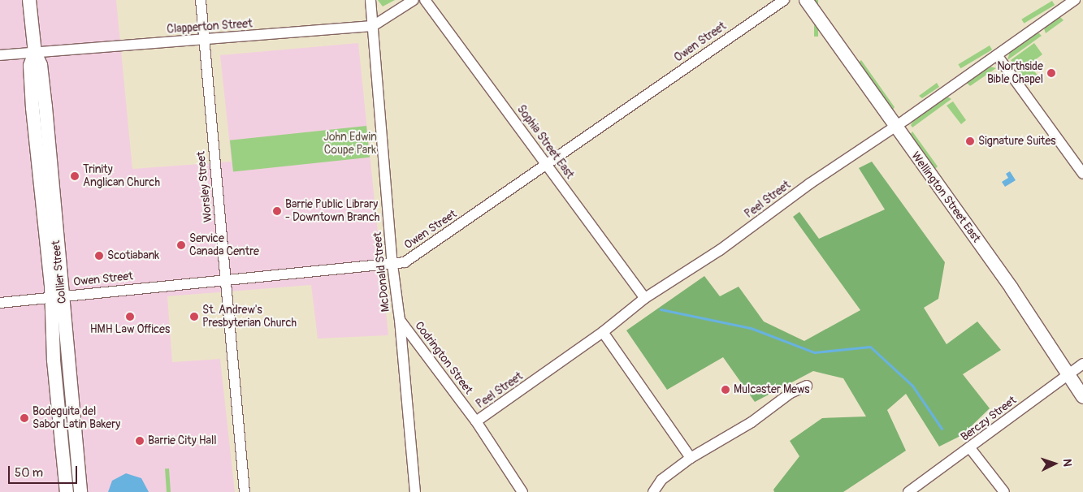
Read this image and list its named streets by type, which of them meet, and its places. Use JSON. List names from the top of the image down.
{
  "streets": {
    "street": [
      "Clapperton Street",
      "Owen Street",
      "Sophia Street East",
      "Worsley Street",
      "Wellington Street East",
      "Peel Street",
      "Collier Street",
      "McDonald Street",
      "Codrington Street",
      "Berczy Street"
    ]
  },
  "crossings": [
    ["Clapperton Street", "Worsley Street"],
    ["Clapperton Street", "Collier Street"],
    ["Clapperton Street", "McDonald Street"],
    ["Owen Street", "Sophia Street East"],
    ["Owen Street", "Worsley Street"],
    ["Owen Street", "Collier Street"],
    ["Owen Street", "McDonald Street"],
    ["Sophia Street East", "Peel Street"],
    ["Wellington Street East", "Peel Street"],
    ["Wellington Street East", "Berczy Street"],
    ["Peel Street", "Codrington Street"],
    ["McDonald Street", "Codrington Street"]
  ],
  "parks": ["John Edwin Coupe Park"],
  "places": [
    "Northside Bible Chapel",
    "Signature Suites",
    "Trinity Anglican Church",
    "Barrie Public Library - Downtown Branch",
    "Service Canada Centre",
    "Scotiabank",
    "HMH Law Offices",
    "St. Andrew's Presbyterian Church",
    "Mulcaster Mews",
    "Bodeguita del Sabor Latin Bakery",
    "Barrie City Hall"
  ],
  "scale_bar": "50 m",
  "north": "right"
}
